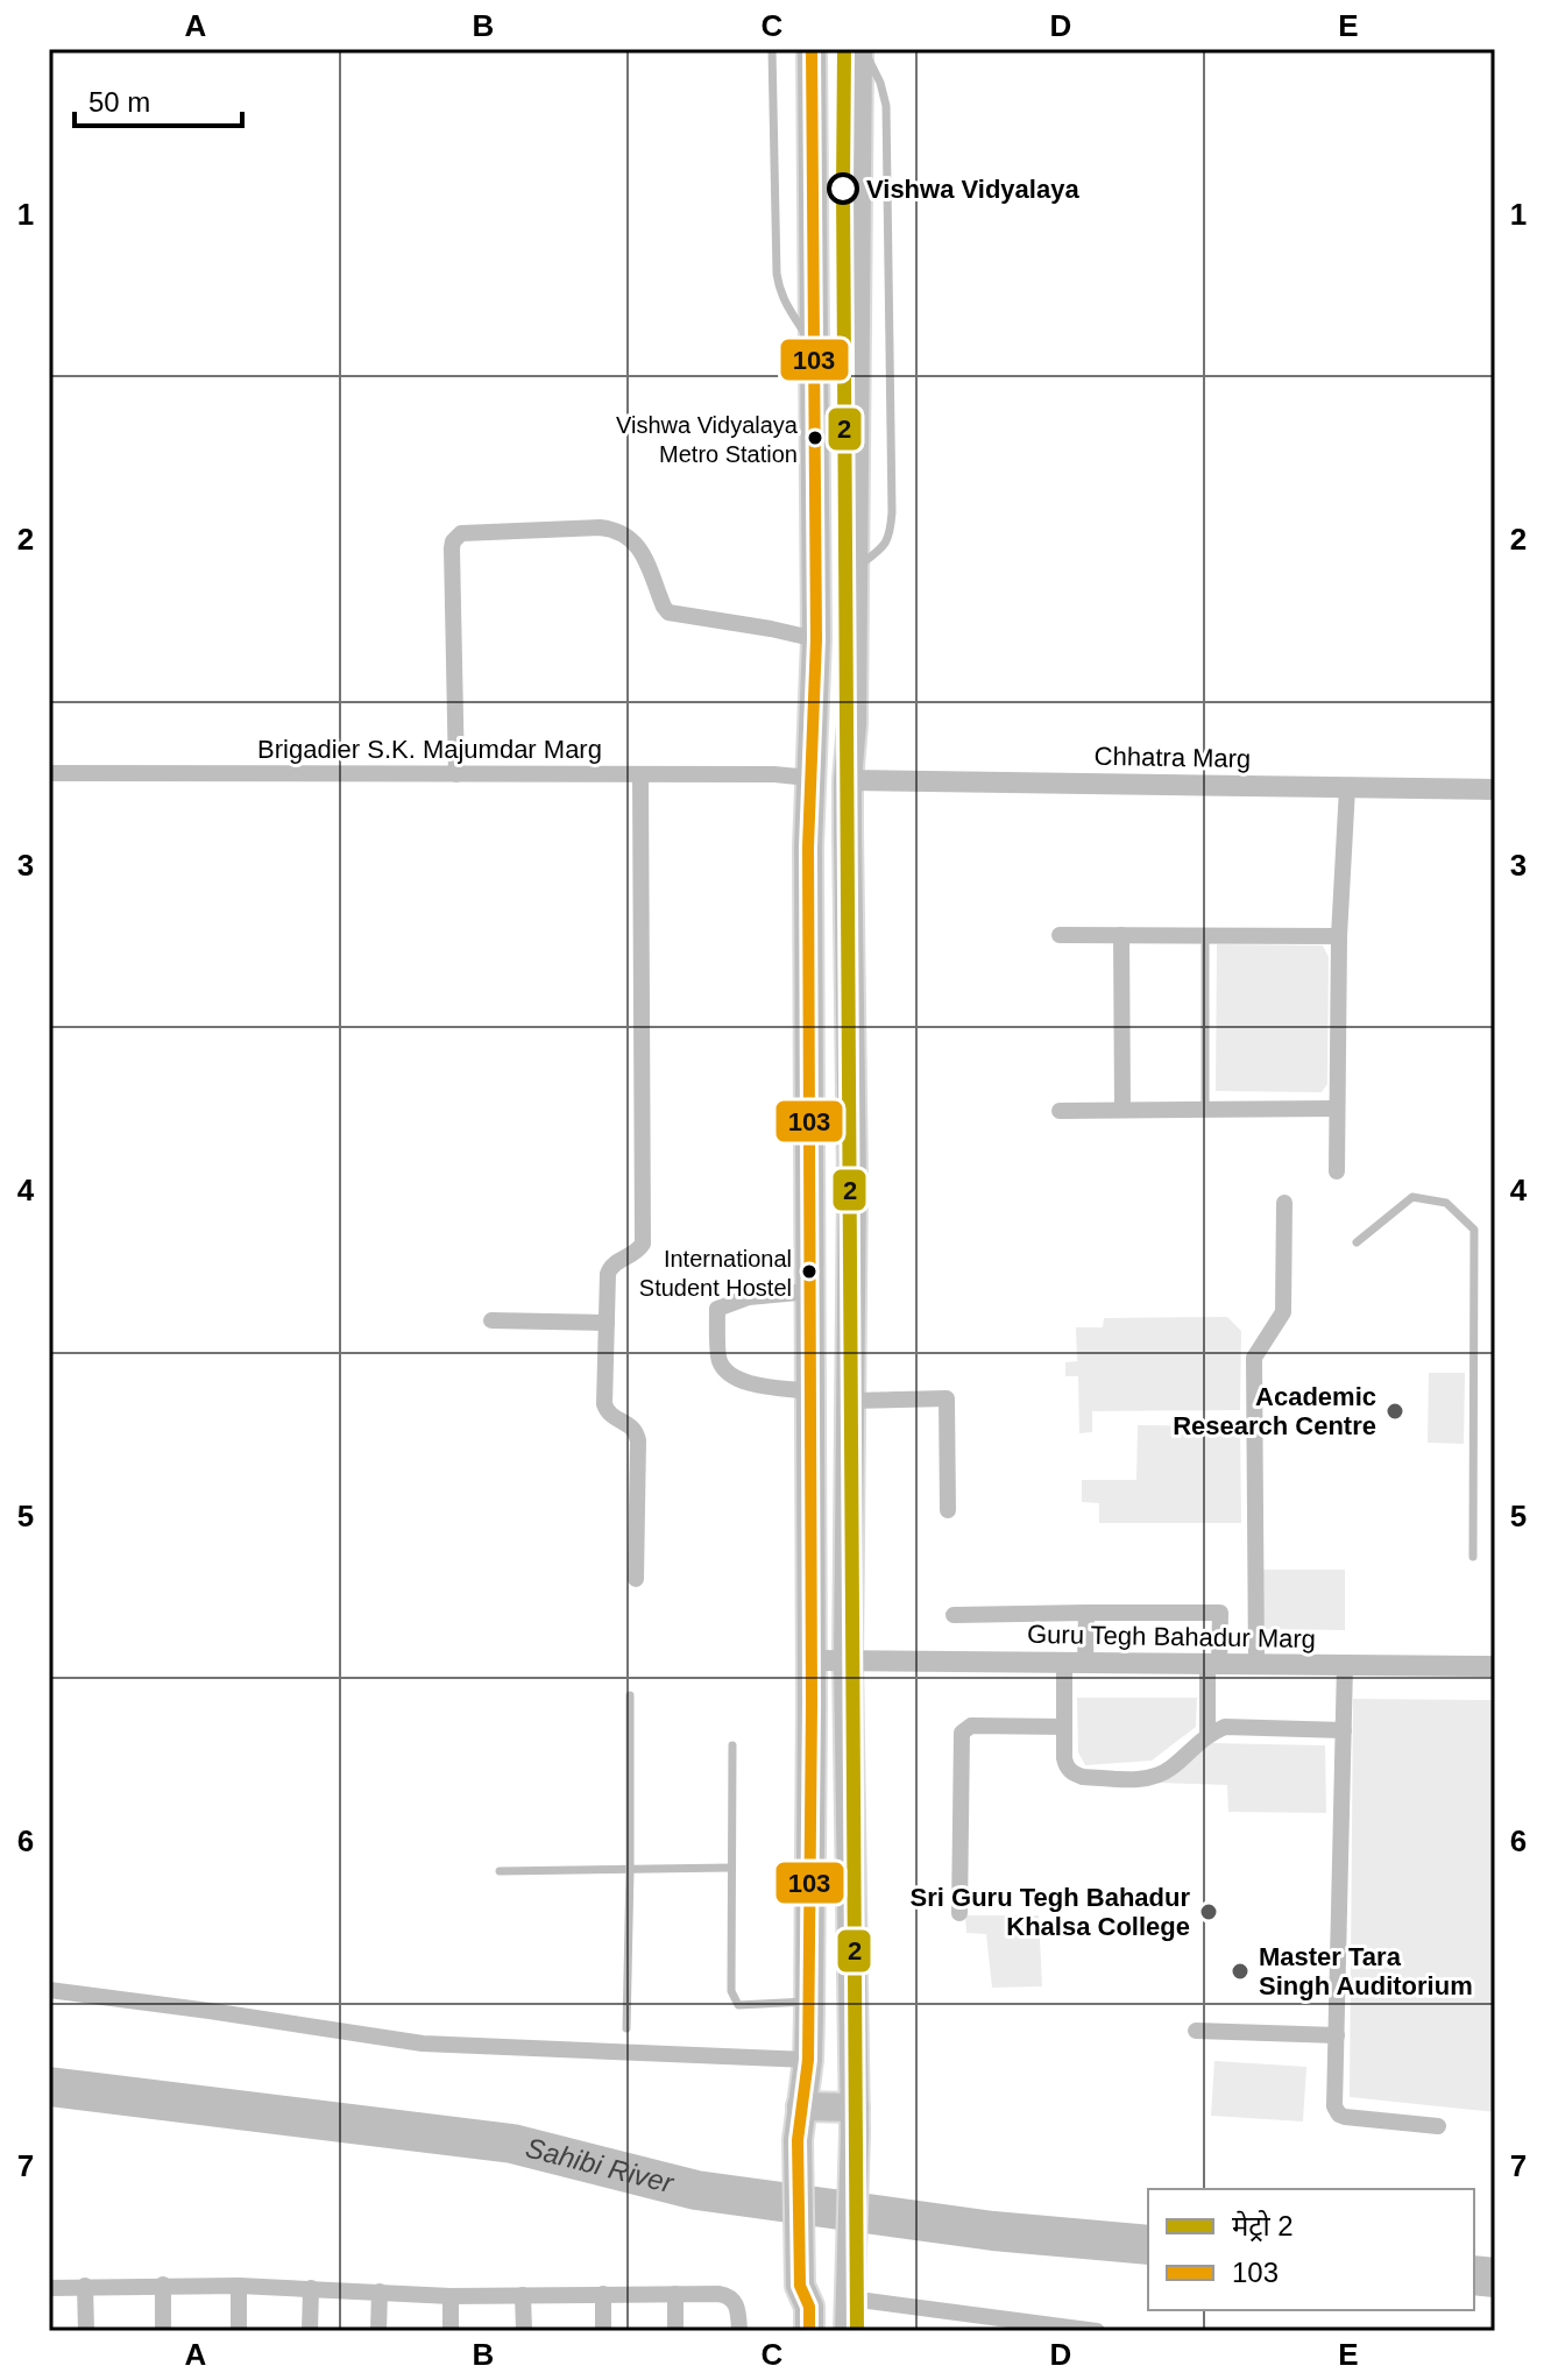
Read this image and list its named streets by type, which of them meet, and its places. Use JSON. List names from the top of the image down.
{
  "streets": {
    "street": ["Brigadier S.K. Majumdar Marg", "Chhatra Marg", "Guru Tegh Bahadur Marg"]
  },
  "water": ["Sahibi River"],
  "places": [
    "Vishwa Vidyalaya",
    "Vishwa Vidyalaya Metro Station",
    "International Student Hostel",
    "Academic Research Centre",
    "Sri Guru Tegh Bahadur Khalsa College",
    "Master Tara Singh Auditorium"
  ],
  "lines": ["metro line 2", "transit line 103"],
  "legend": ["मेट्रो 2", "103"],
  "scale_bar": "50 m",
  "grid": {
    "columns": [
      "A",
      "B",
      "C",
      "D",
      "E"
    ],
    "rows": [
      "1",
      "2",
      "3",
      "4",
      "5",
      "6",
      "7"
    ]
  }
}
